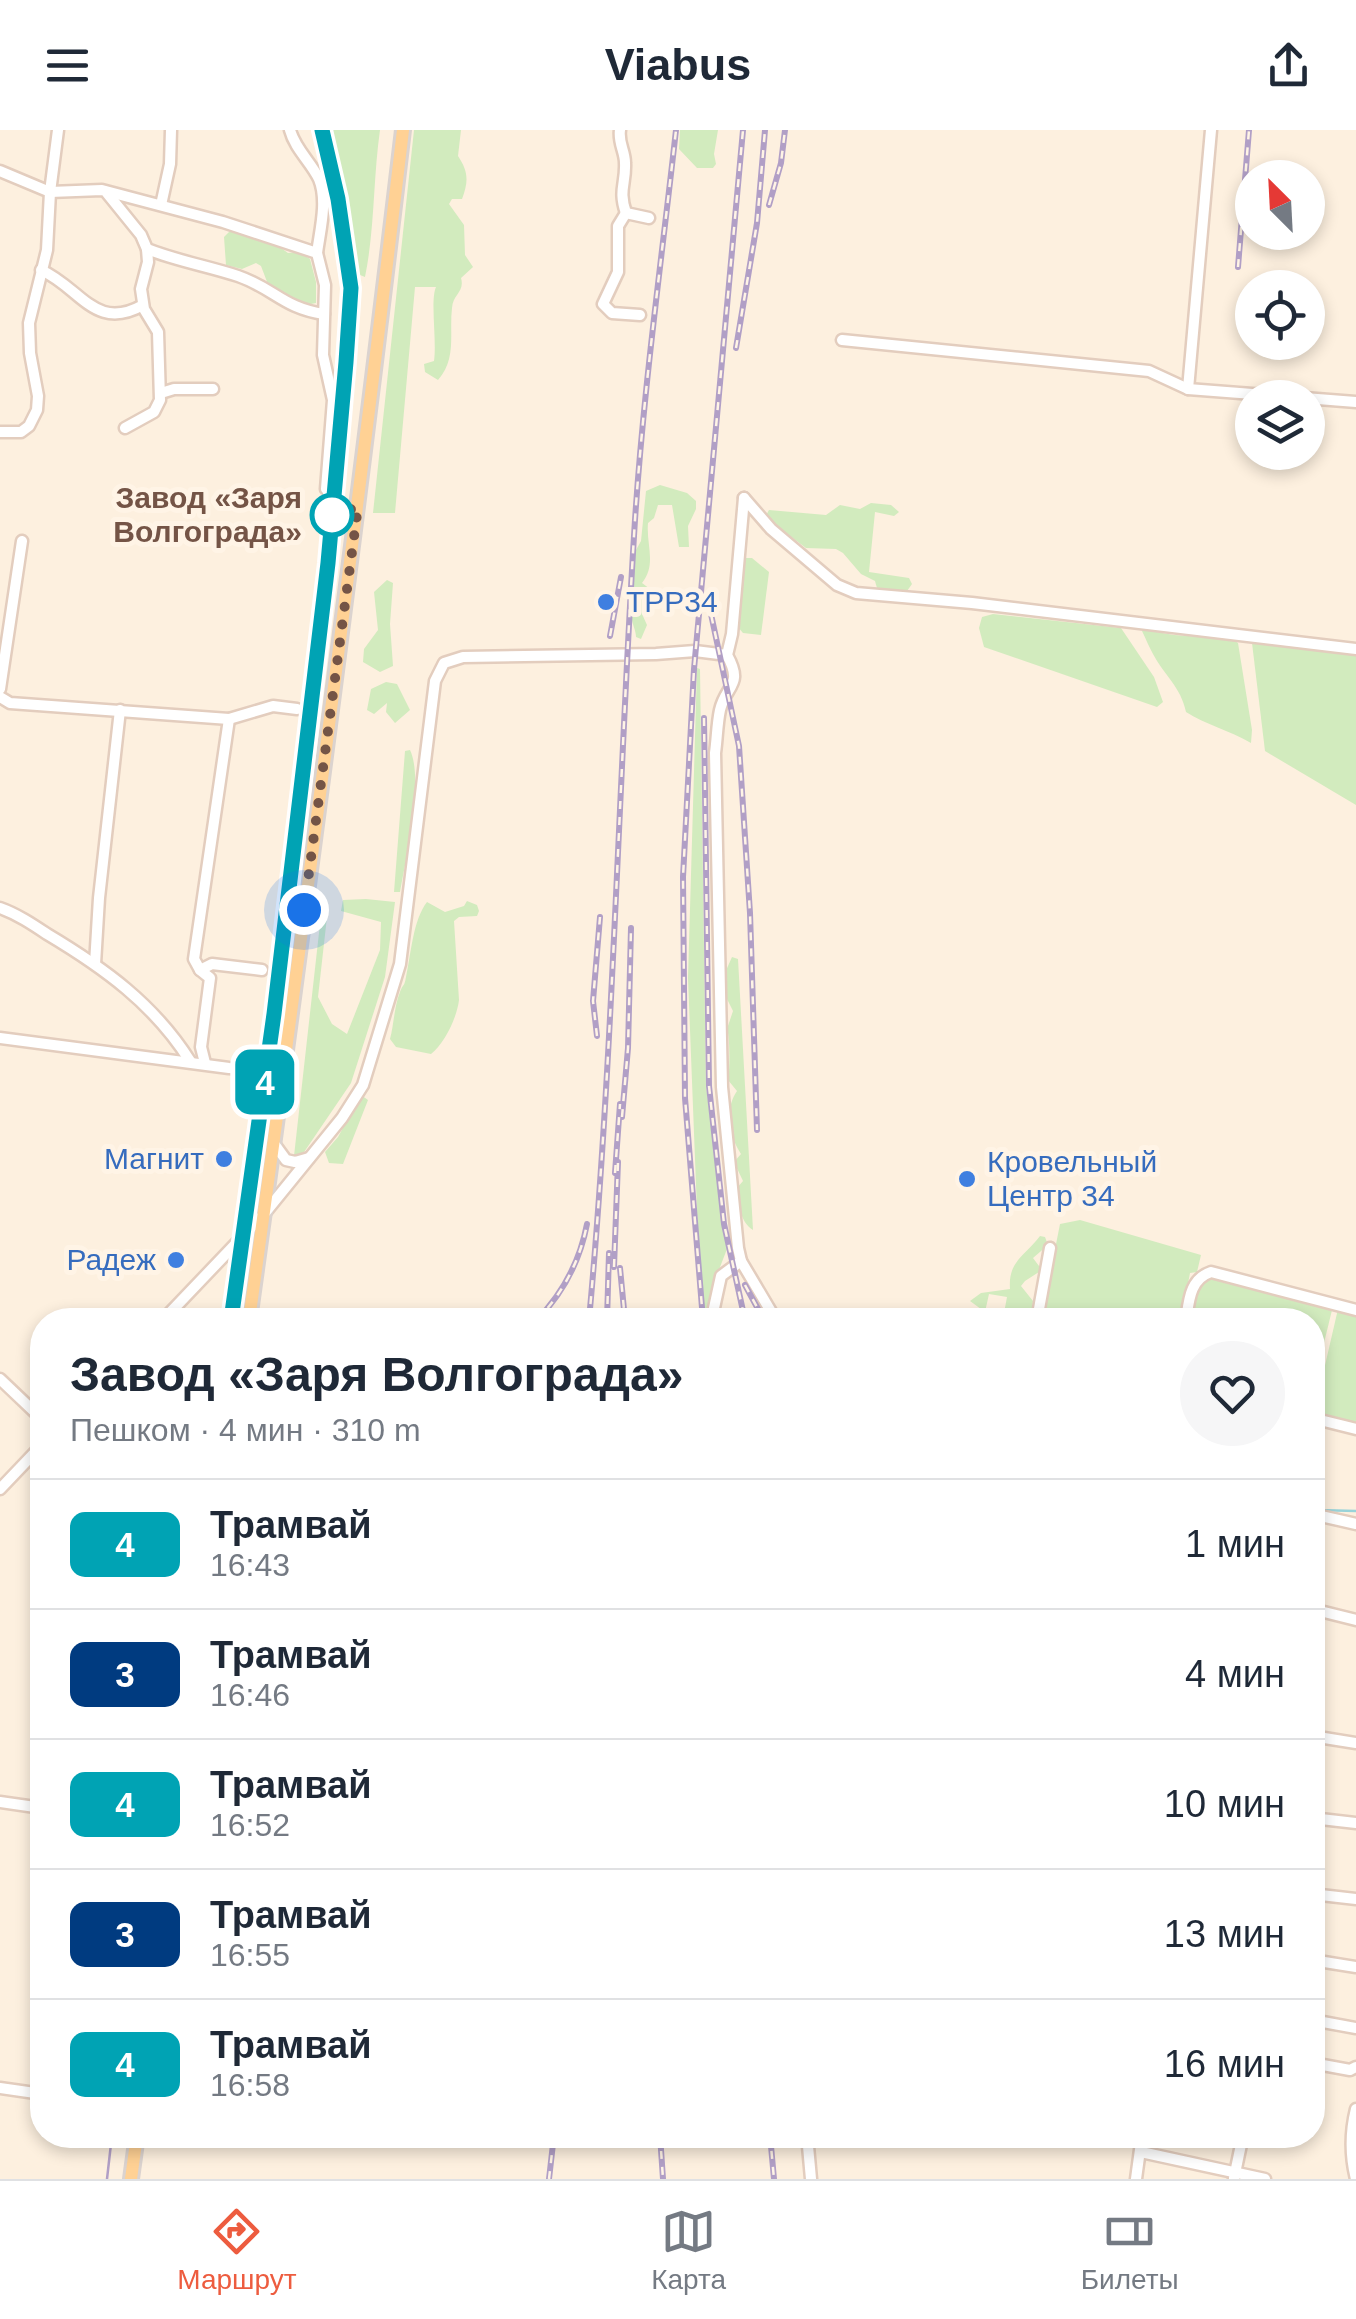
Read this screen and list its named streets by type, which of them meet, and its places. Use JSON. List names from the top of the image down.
{
  "places": [
    "Завод «Заря Волгограда»",
    "TPP34",
    "Магнит",
    "Кровельный Центр 34",
    "Радеж"
  ],
  "lines": ["tram line 4"],
  "north": "top left",
  "page": {
    "header": "Viabus",
    "on_map": "4",
    "heading": ["Завод «Заря Волгограда»", "Пешком · 4 мин · 310 m"],
    "list": [
      {
        "mark": "4",
        "name": "Трамвай",
        "note": "16:43",
        "value": "1 мин"
      },
      {
        "mark": "3",
        "name": "Трамвай",
        "note": "16:46",
        "value": "4 мин"
      },
      {
        "mark": "4",
        "name": "Трамвай",
        "note": "16:52",
        "value": "10 мин"
      },
      {
        "mark": "3",
        "name": "Трамвай",
        "note": "16:55",
        "value": "13 мин"
      },
      {
        "mark": "4",
        "name": "Трамвай",
        "note": "16:58",
        "value": "16 мин"
      }
    ],
    "tabs": ["Маршрут", "Карта", "Билеты"]
  }
}
